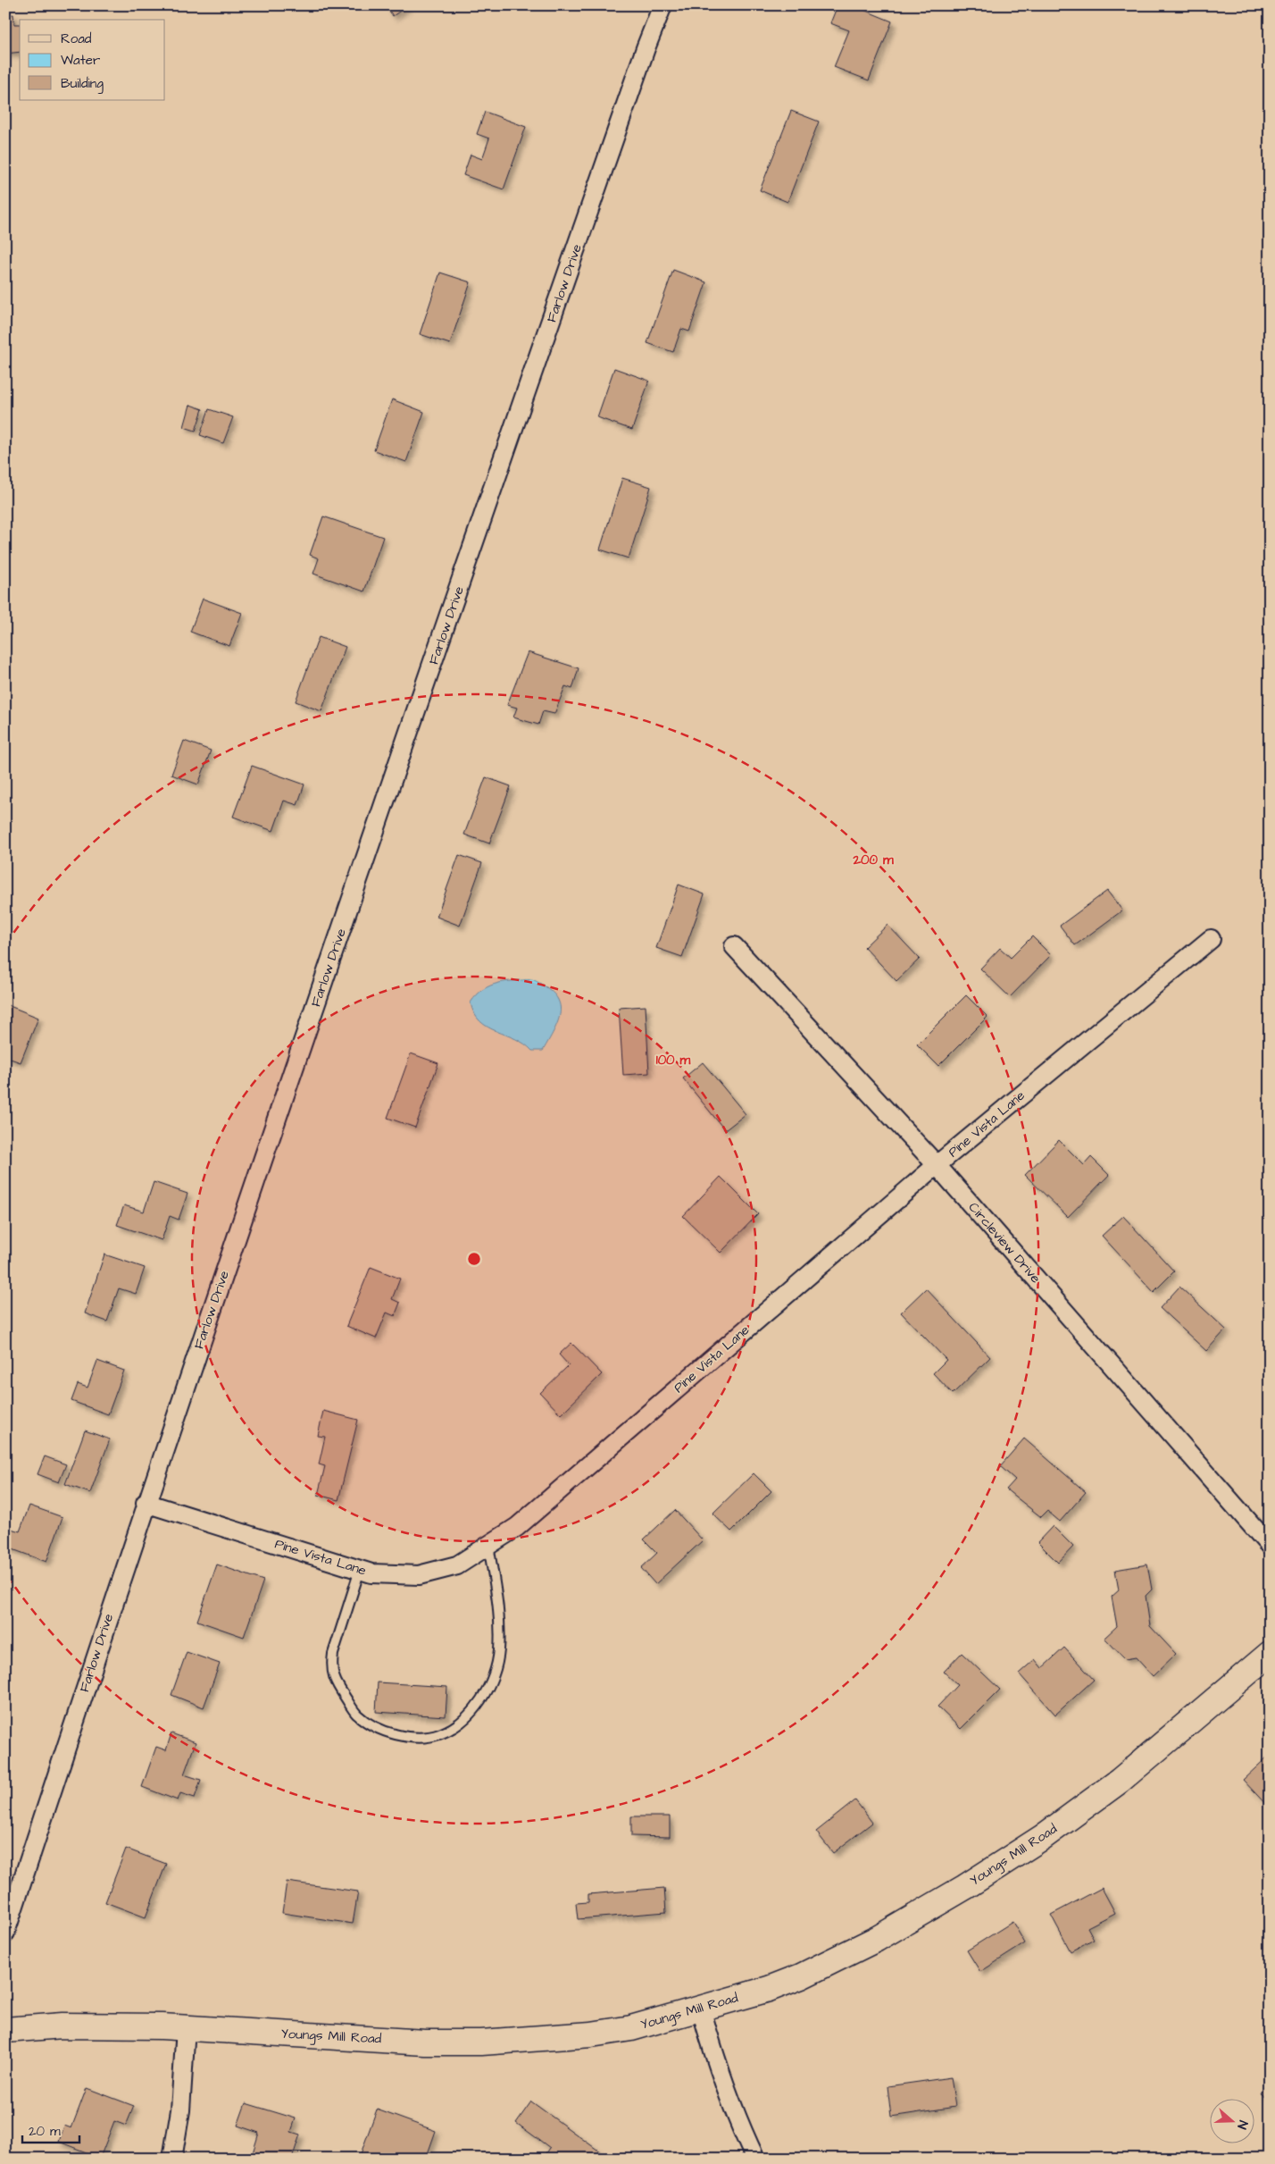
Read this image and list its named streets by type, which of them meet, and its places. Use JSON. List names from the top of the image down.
{
  "streets": {
    "street": [
      "Farlow Drive",
      "Pine Vista Lane",
      "Circleview Drive",
      "Youngs Mill Road"
    ]
  },
  "crossings": [
    ["Farlow Drive", "Pine Vista Lane"],
    ["Pine Vista Lane", "Circleview Drive"]
  ],
  "legend": ["Road", "Water", "Building"],
  "scale_bar": "20 m",
  "north": "right",
  "rings": ["200 m", "100 m"]
}
